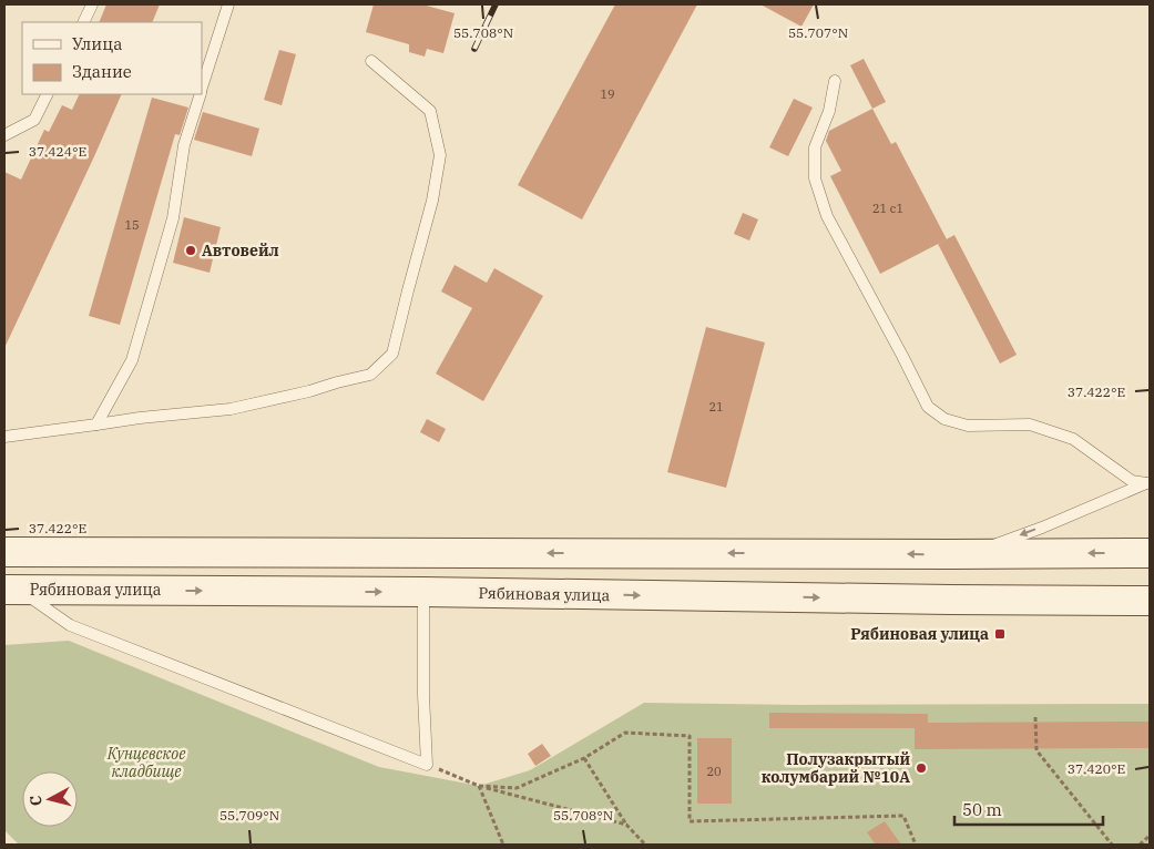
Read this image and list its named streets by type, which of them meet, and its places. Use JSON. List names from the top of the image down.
{
  "streets": {
    "main road": ["Рябиновая улица"]
  },
  "parks": ["Кунцевское кладбище"],
  "places": {
    "other": ["Автовейл", "Полузакрытый колумбарий №10А"],
    "transit": ["Рябиновая улица"]
  },
  "house_numbers": [
    "19",
    "21 с1",
    "15",
    "21",
    "20"
  ],
  "legend": ["Улица", "Здание"],
  "scale_bar": "50 m",
  "north": "left",
  "coordinates": [
    "55.708°N",
    "55.707°N",
    "37.424°E",
    "37.422°E",
    "37.420°E",
    "55.709°N"
  ]
}
